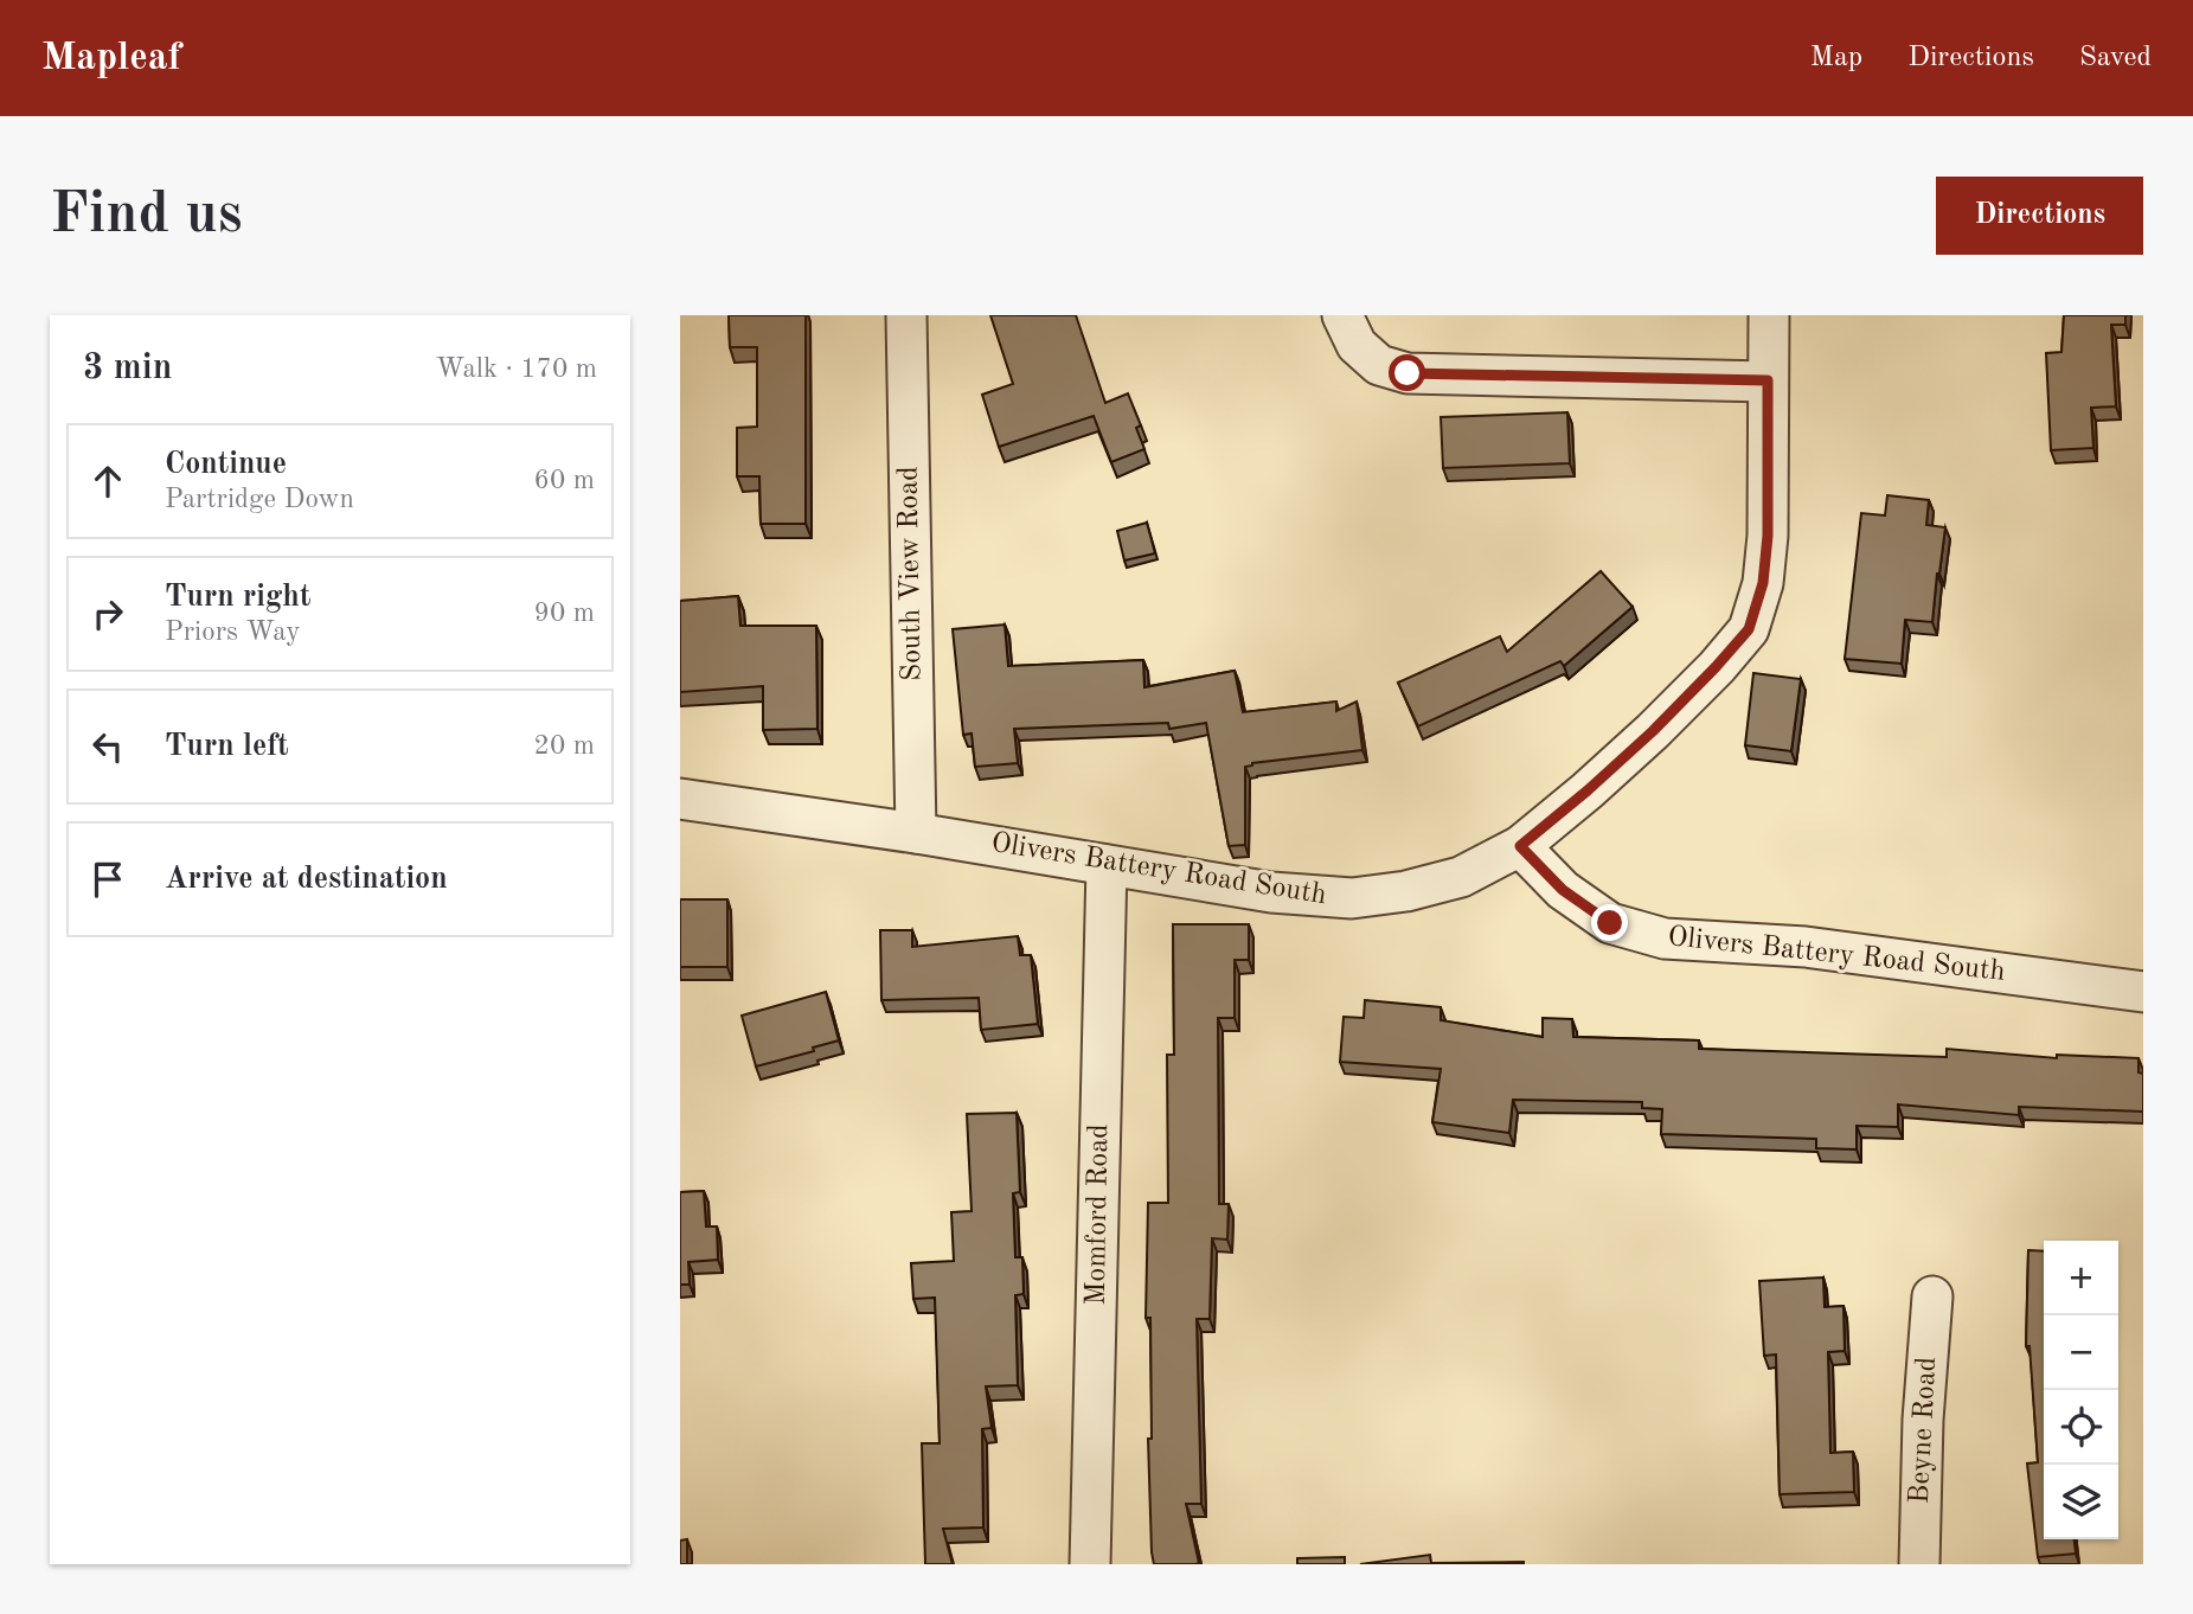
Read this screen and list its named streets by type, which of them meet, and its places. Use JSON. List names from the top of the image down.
{
  "streets": {
    "street": [
      "South View Road",
      "Olivers Battery Road South",
      "Momford Road",
      "Beyne Road"
    ]
  },
  "crossings": [
    ["South View Road", "Olivers Battery Road South"],
    ["Olivers Battery Road South", "Momford Road"]
  ],
  "page": {
    "header": "Mapleaf",
    "nav": ["Map", "Directions", "Saved"],
    "buttons": "Directions",
    "title": "Find us",
    "heading": ["3 min", "Walk · 170 m"],
    "list": [
      ["Continue", "Partridge Down", "60 m"],
      ["Turn right", "Priors Way", "90 m"],
      ["Turn left", "20 m"],
      "Arrive at destination"
    ],
    "map_buttons": ["+", "−"]
  }
}
